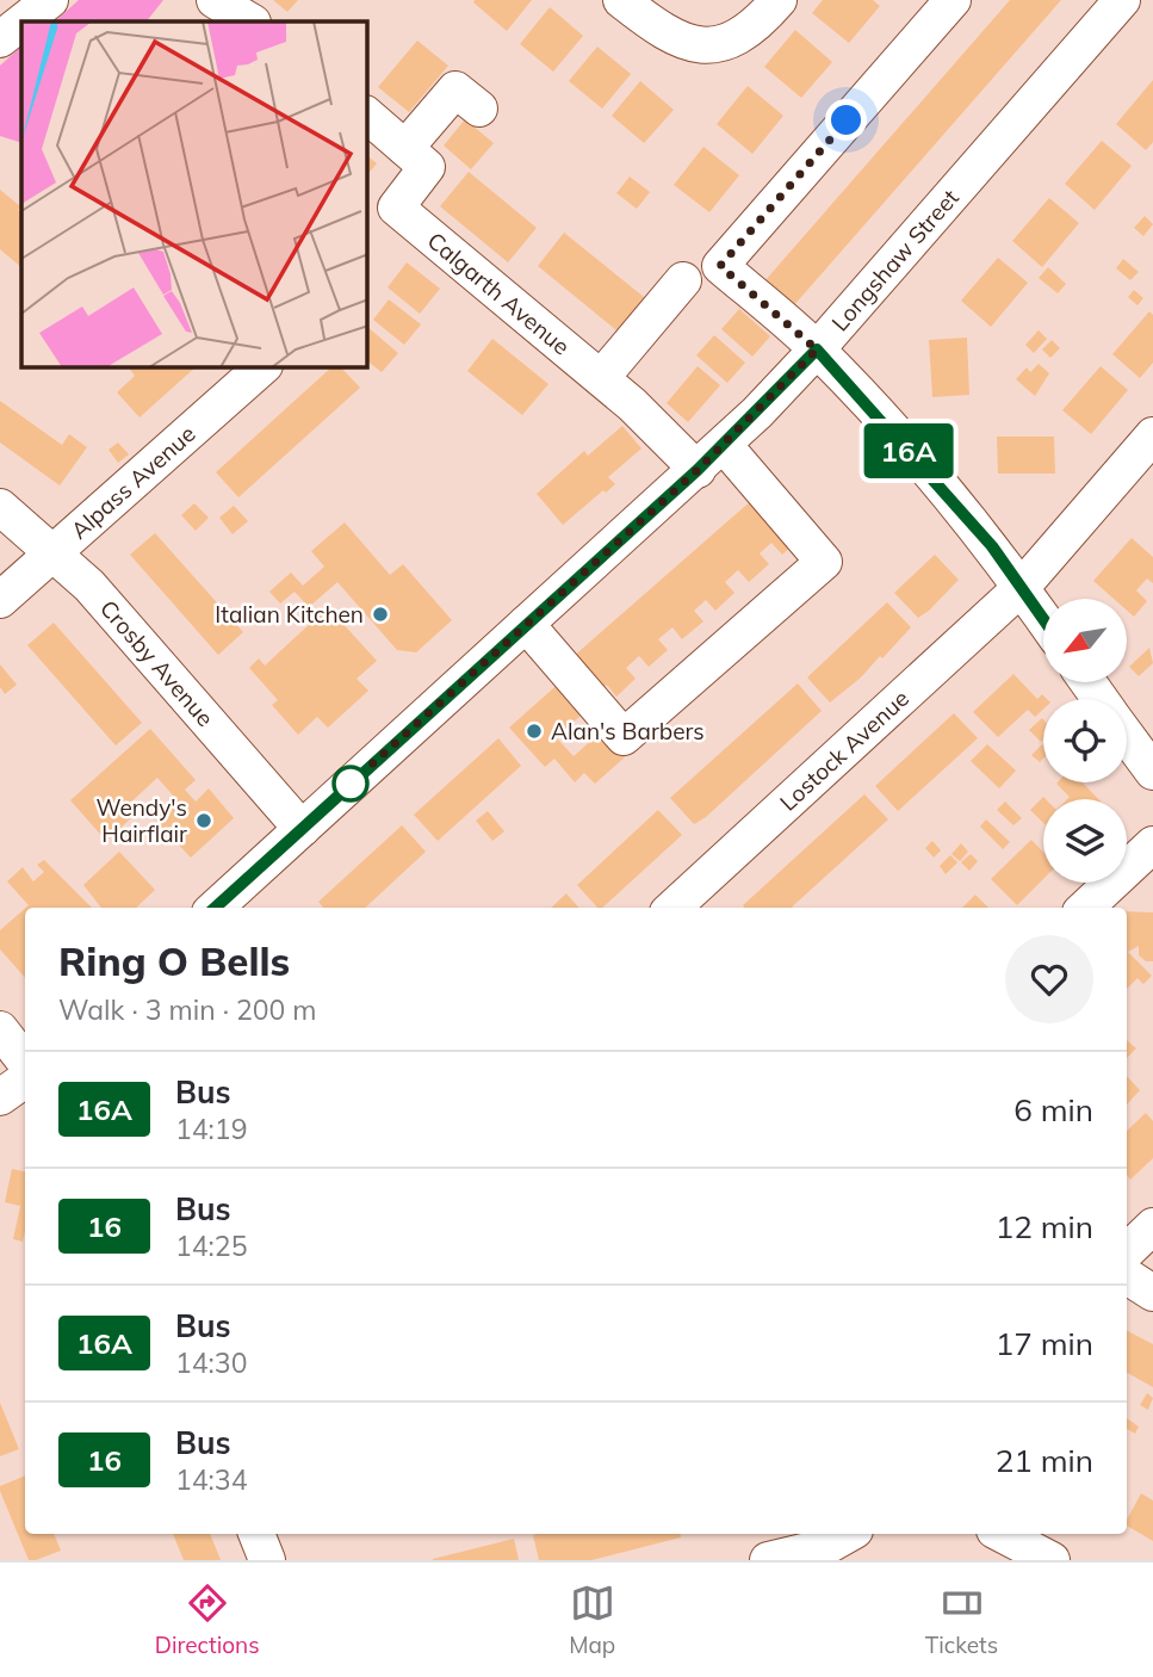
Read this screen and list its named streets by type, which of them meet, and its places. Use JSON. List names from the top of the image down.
{
  "streets": {
    "street": [
      "Longshaw Street",
      "Calgarth Avenue",
      "Alpass Avenue",
      "Crosby Avenue",
      "Lostock Avenue"
    ]
  },
  "crossings": [
    ["Longshaw Street", "Calgarth Avenue"],
    ["Longshaw Street", "Crosby Avenue"],
    ["Alpass Avenue", "Crosby Avenue"]
  ],
  "places": ["Italian Kitchen", "Alan's Barbers", "Wendy's Hairflair"],
  "lines": ["bus line 16A"],
  "north": "bottom left",
  "page": {
    "on_map": "16A",
    "heading": ["Ring O Bells", "Walk · 3 min · 200 m"],
    "list": [
      {
        "mark": "16A",
        "name": "Bus",
        "note": "14:19",
        "value": "6 min"
      },
      {
        "mark": "16",
        "name": "Bus",
        "note": "14:25",
        "value": "12 min"
      },
      {
        "mark": "16A",
        "name": "Bus",
        "note": "14:30",
        "value": "17 min"
      },
      {
        "mark": "16",
        "name": "Bus",
        "note": "14:34",
        "value": "21 min"
      }
    ],
    "tabs": ["Directions", "Map", "Tickets"]
  }
}
